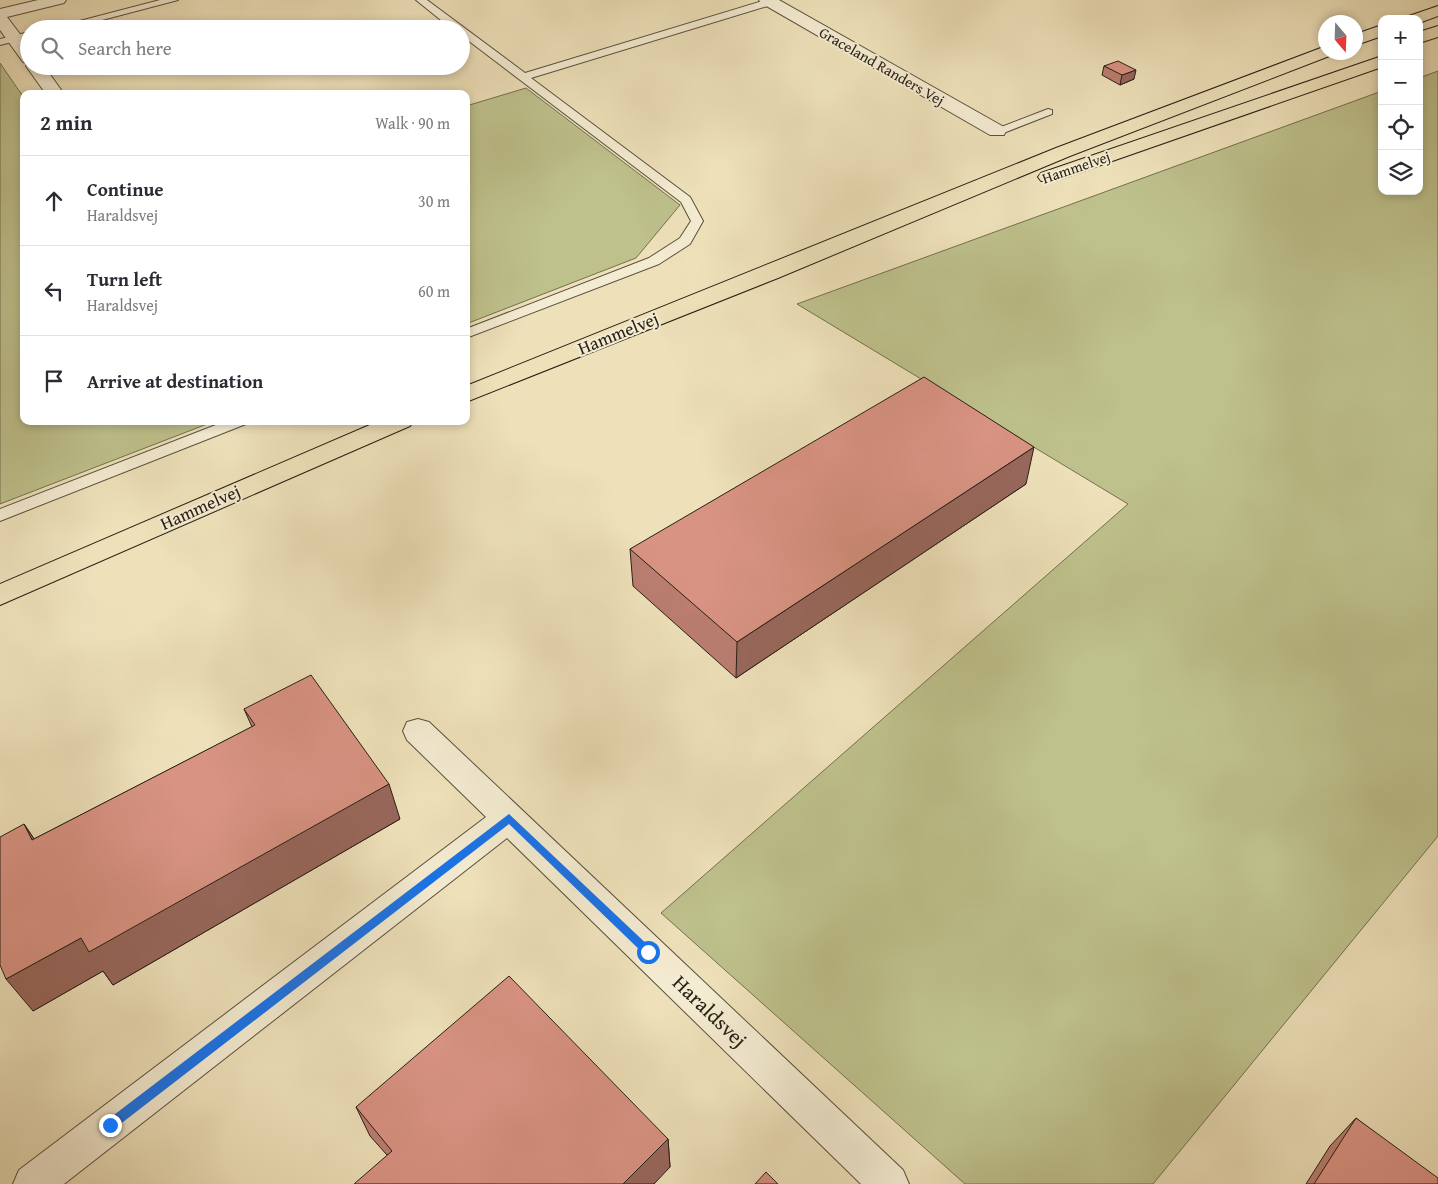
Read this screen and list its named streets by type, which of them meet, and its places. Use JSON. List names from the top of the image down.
{
  "streets": {
    "highway": ["Hammelvej"],
    "street": ["Graceland Randers Vej", "Haraldsvej"]
  },
  "north": "bottom",
  "page": {
    "map_buttons": ["+", "−"],
    "search": "Search here",
    "heading": ["2 min", "Walk · 90 m"],
    "list": [
      ["Continue", "Haraldsvej", "30 m"],
      ["Turn left", "Haraldsvej", "60 m"],
      "Arrive at destination"
    ]
  }
}
